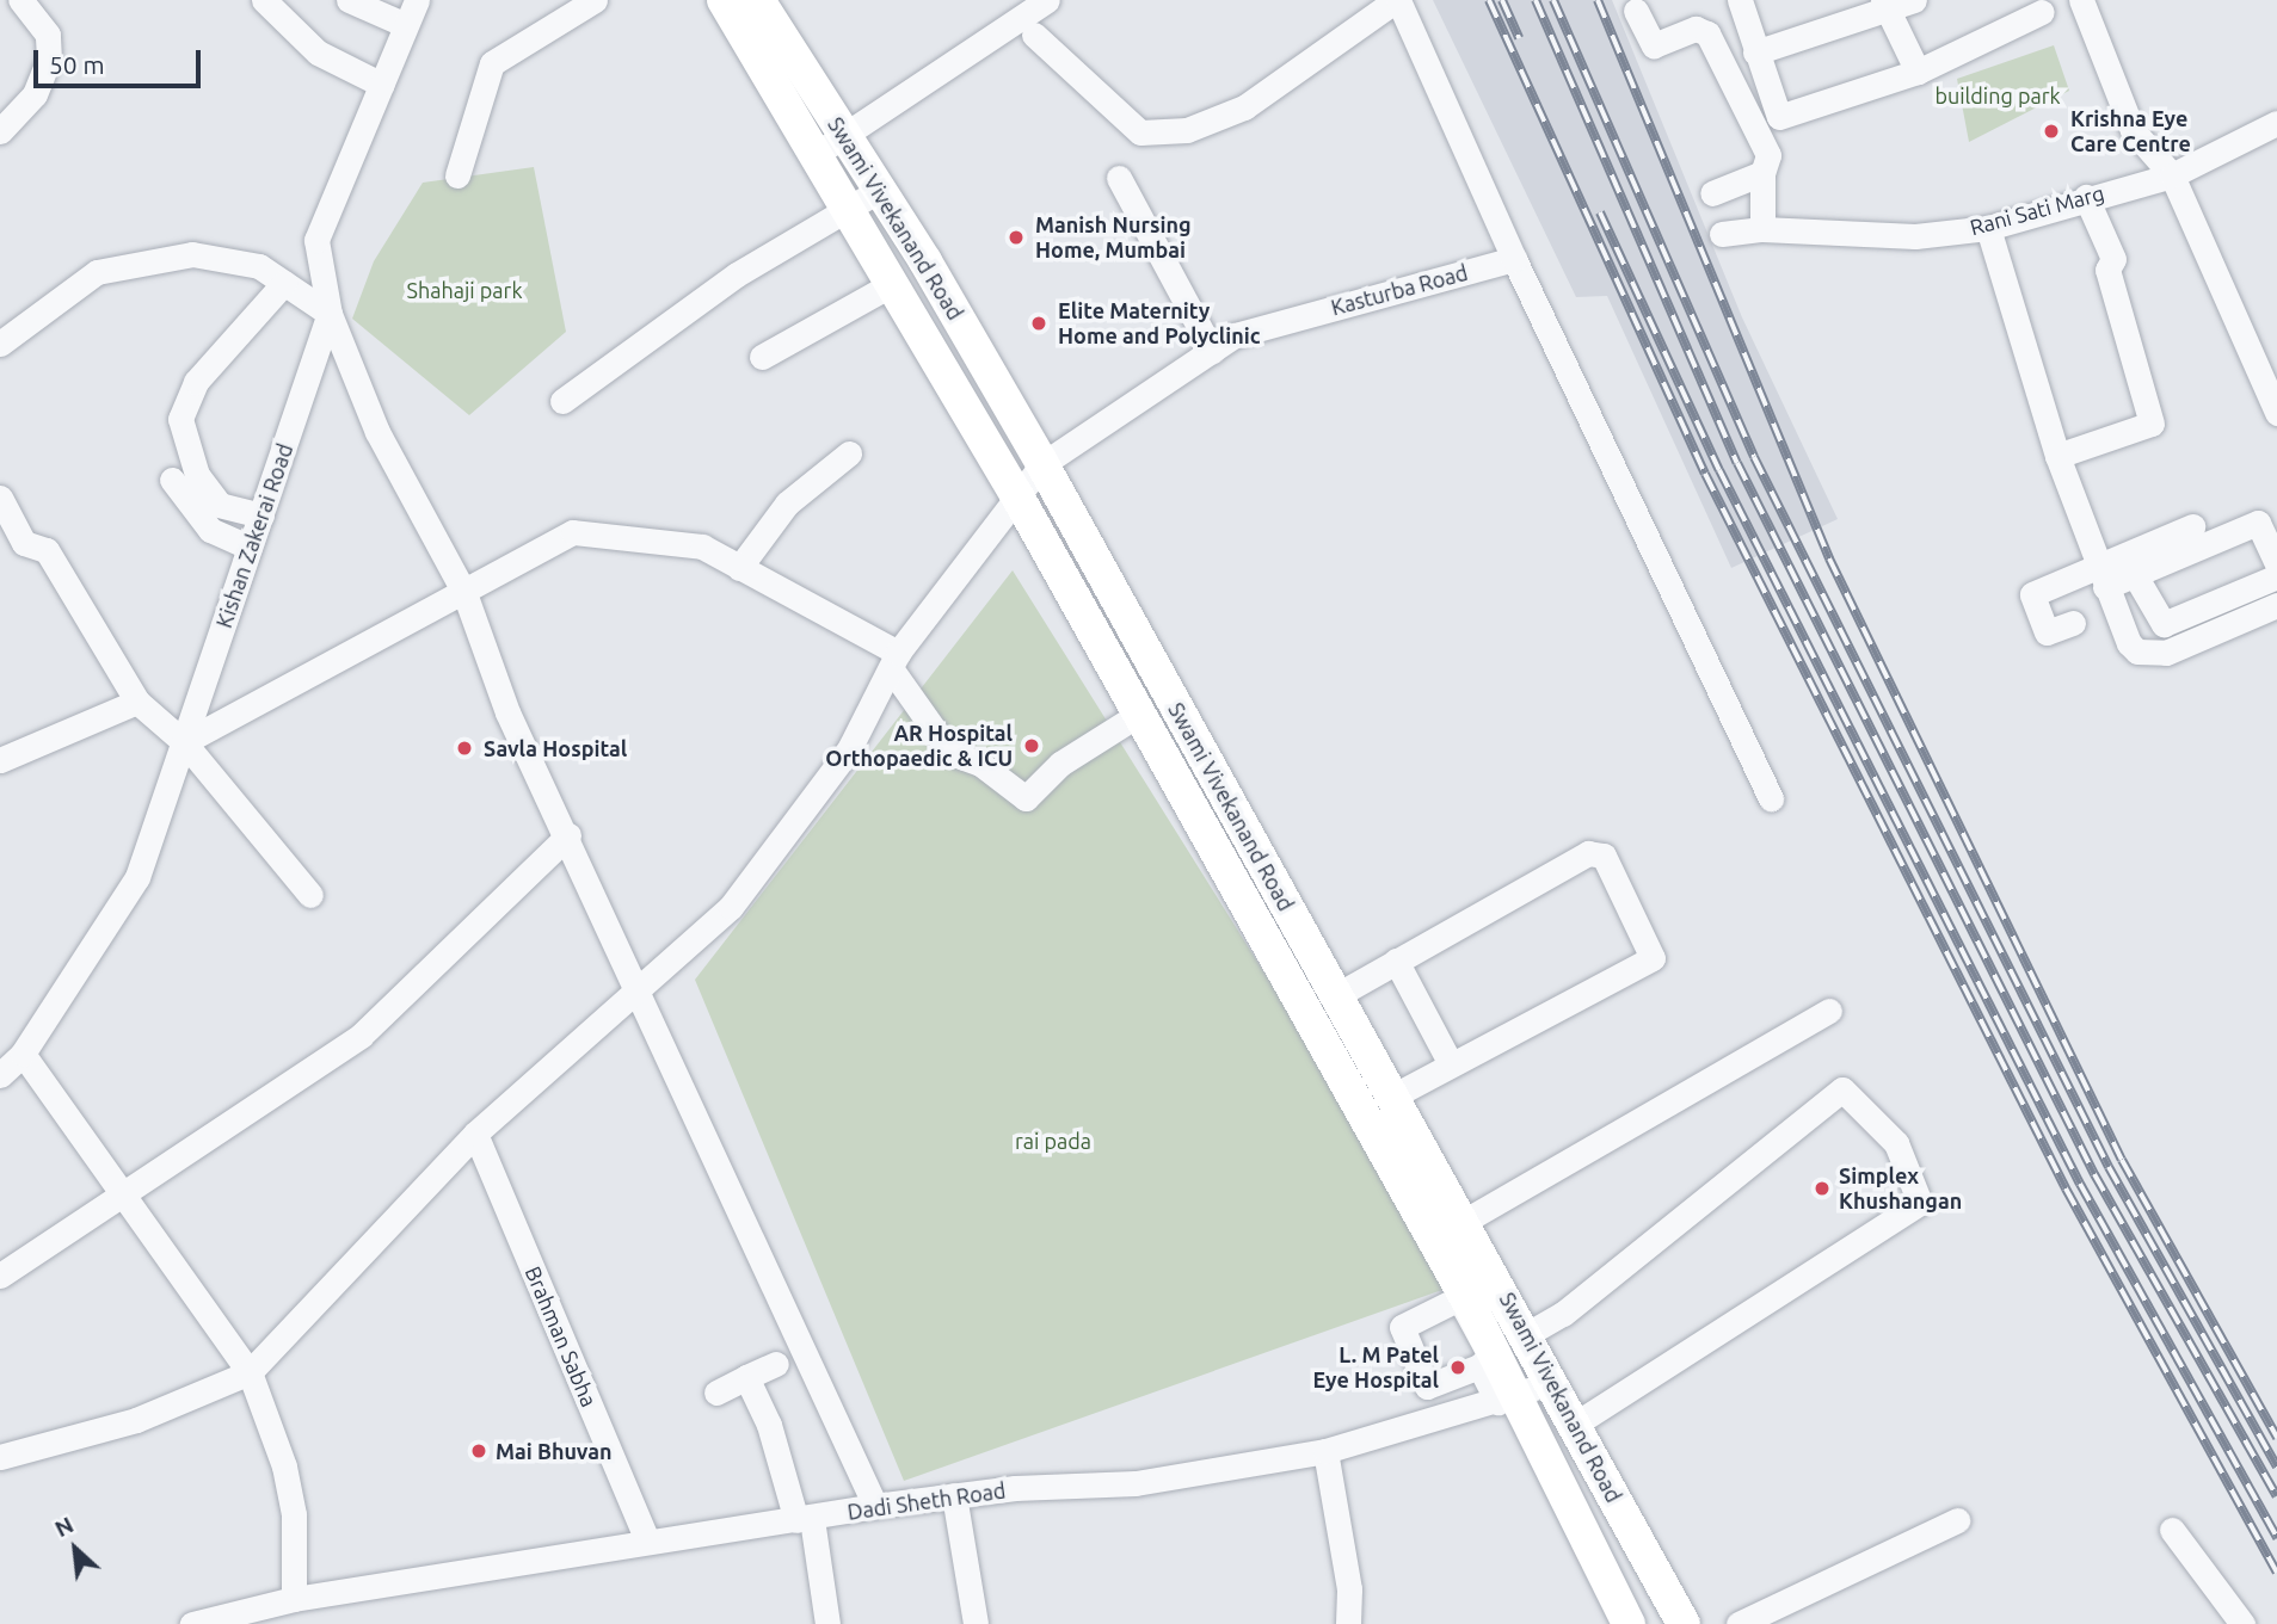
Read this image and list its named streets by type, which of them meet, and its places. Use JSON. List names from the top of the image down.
{
  "streets": {
    "main road": ["Swami Vivekanand Road"],
    "street": [
      "Rani Sati Marg",
      "Kasturba Road",
      "Kishan Zakerai Road",
      "Brahman Sabha",
      "Dadi Sheth Road"
    ]
  },
  "crossings": [
    ["Swami Vivekanand Road", "Kasturba Road"],
    ["Swami Vivekanand Road", "Dadi Sheth Road"],
    ["Kasturba Road", "Brahman Sabha"],
    ["Brahman Sabha", "Dadi Sheth Road"]
  ],
  "parks": ["building park", "Shahaji park", "rai pada"],
  "places": [
    "Krishna Eye Care Centre",
    "Manish Nursing Home, Mumbai",
    "Elite Maternity Home and Polyclinic",
    "AR Hospital Orthopaedic & ICU",
    "Savla Hospital",
    "Simplex Khushangan",
    "L. M Patel Eye Hospital",
    "Mai Bhuvan"
  ],
  "scale_bar": "50 m",
  "north": "top left"
}
